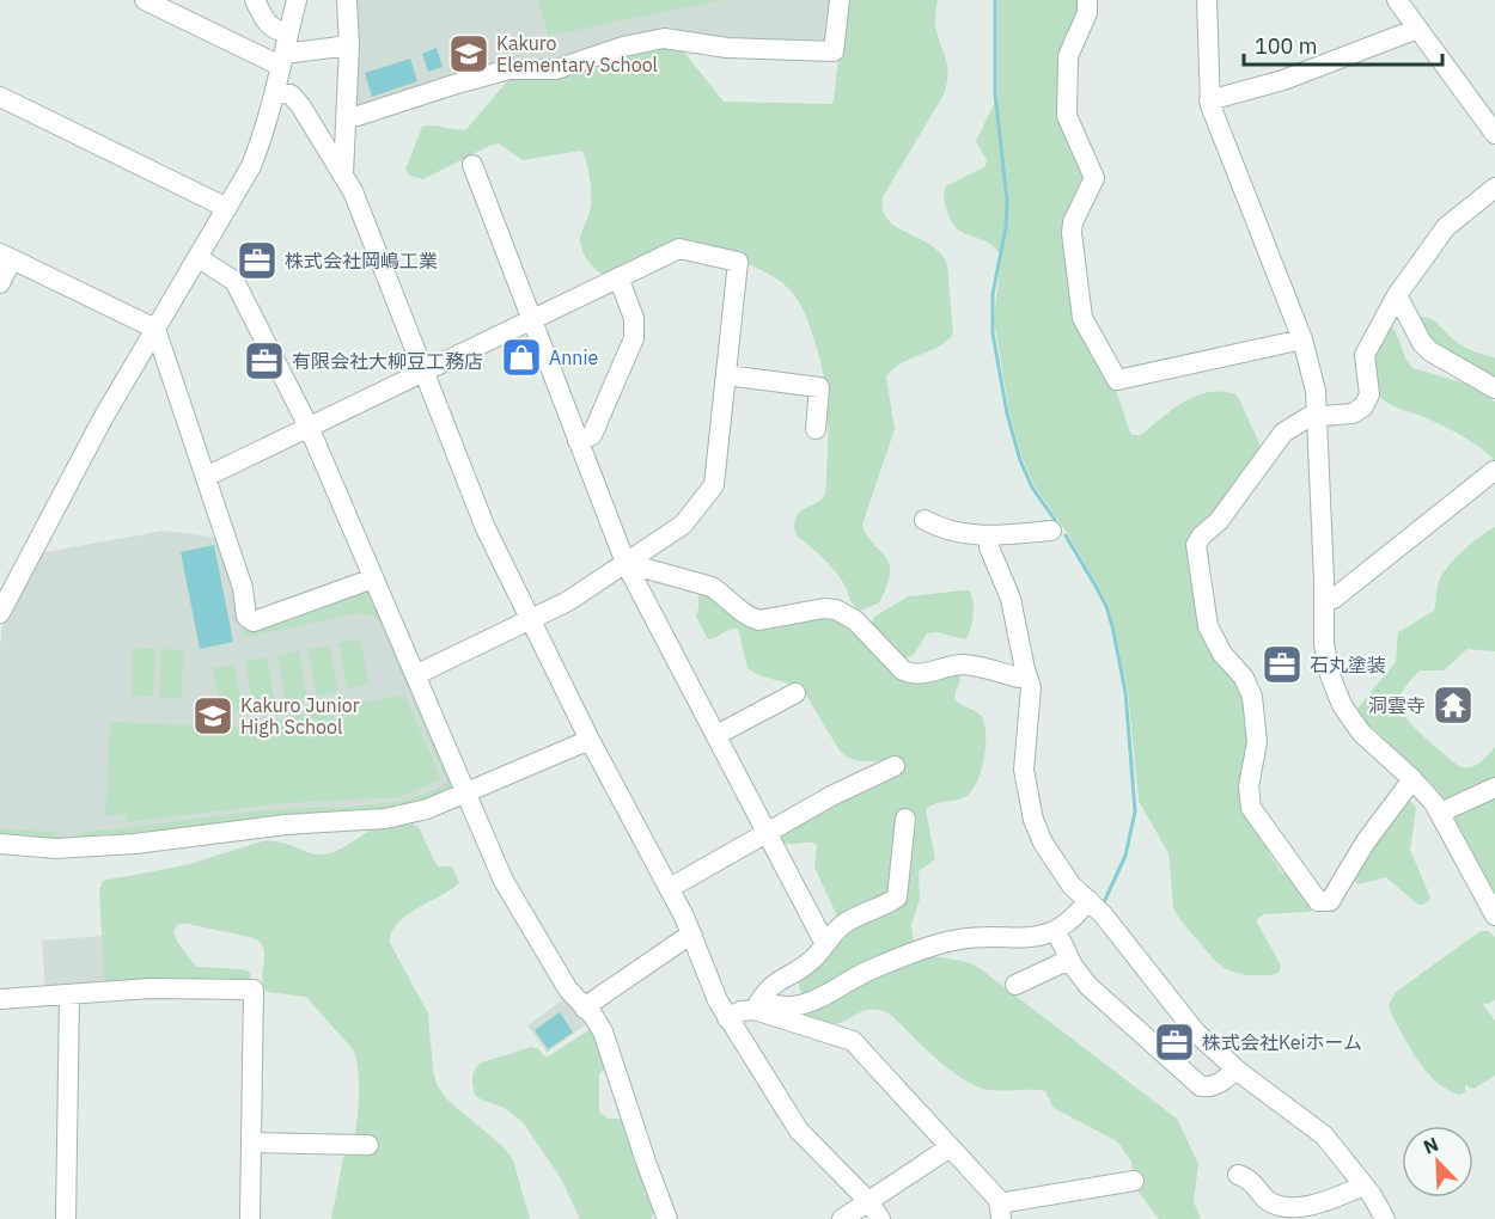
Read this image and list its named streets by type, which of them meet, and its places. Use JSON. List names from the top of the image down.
{
  "places": {
    "school or university": ["Kakuro Elementary School", "Kakuro Junior High School"],
    "office": [
      "株式会社岡嶋工業",
      "有限会社大柳豆工務店",
      "石丸塗装",
      "株式会社Keiホーム"
    ],
    "shop": ["Annie"],
    "temple": ["洞雲寺"]
  },
  "scale_bar": "100 m",
  "north": "top left"
}
